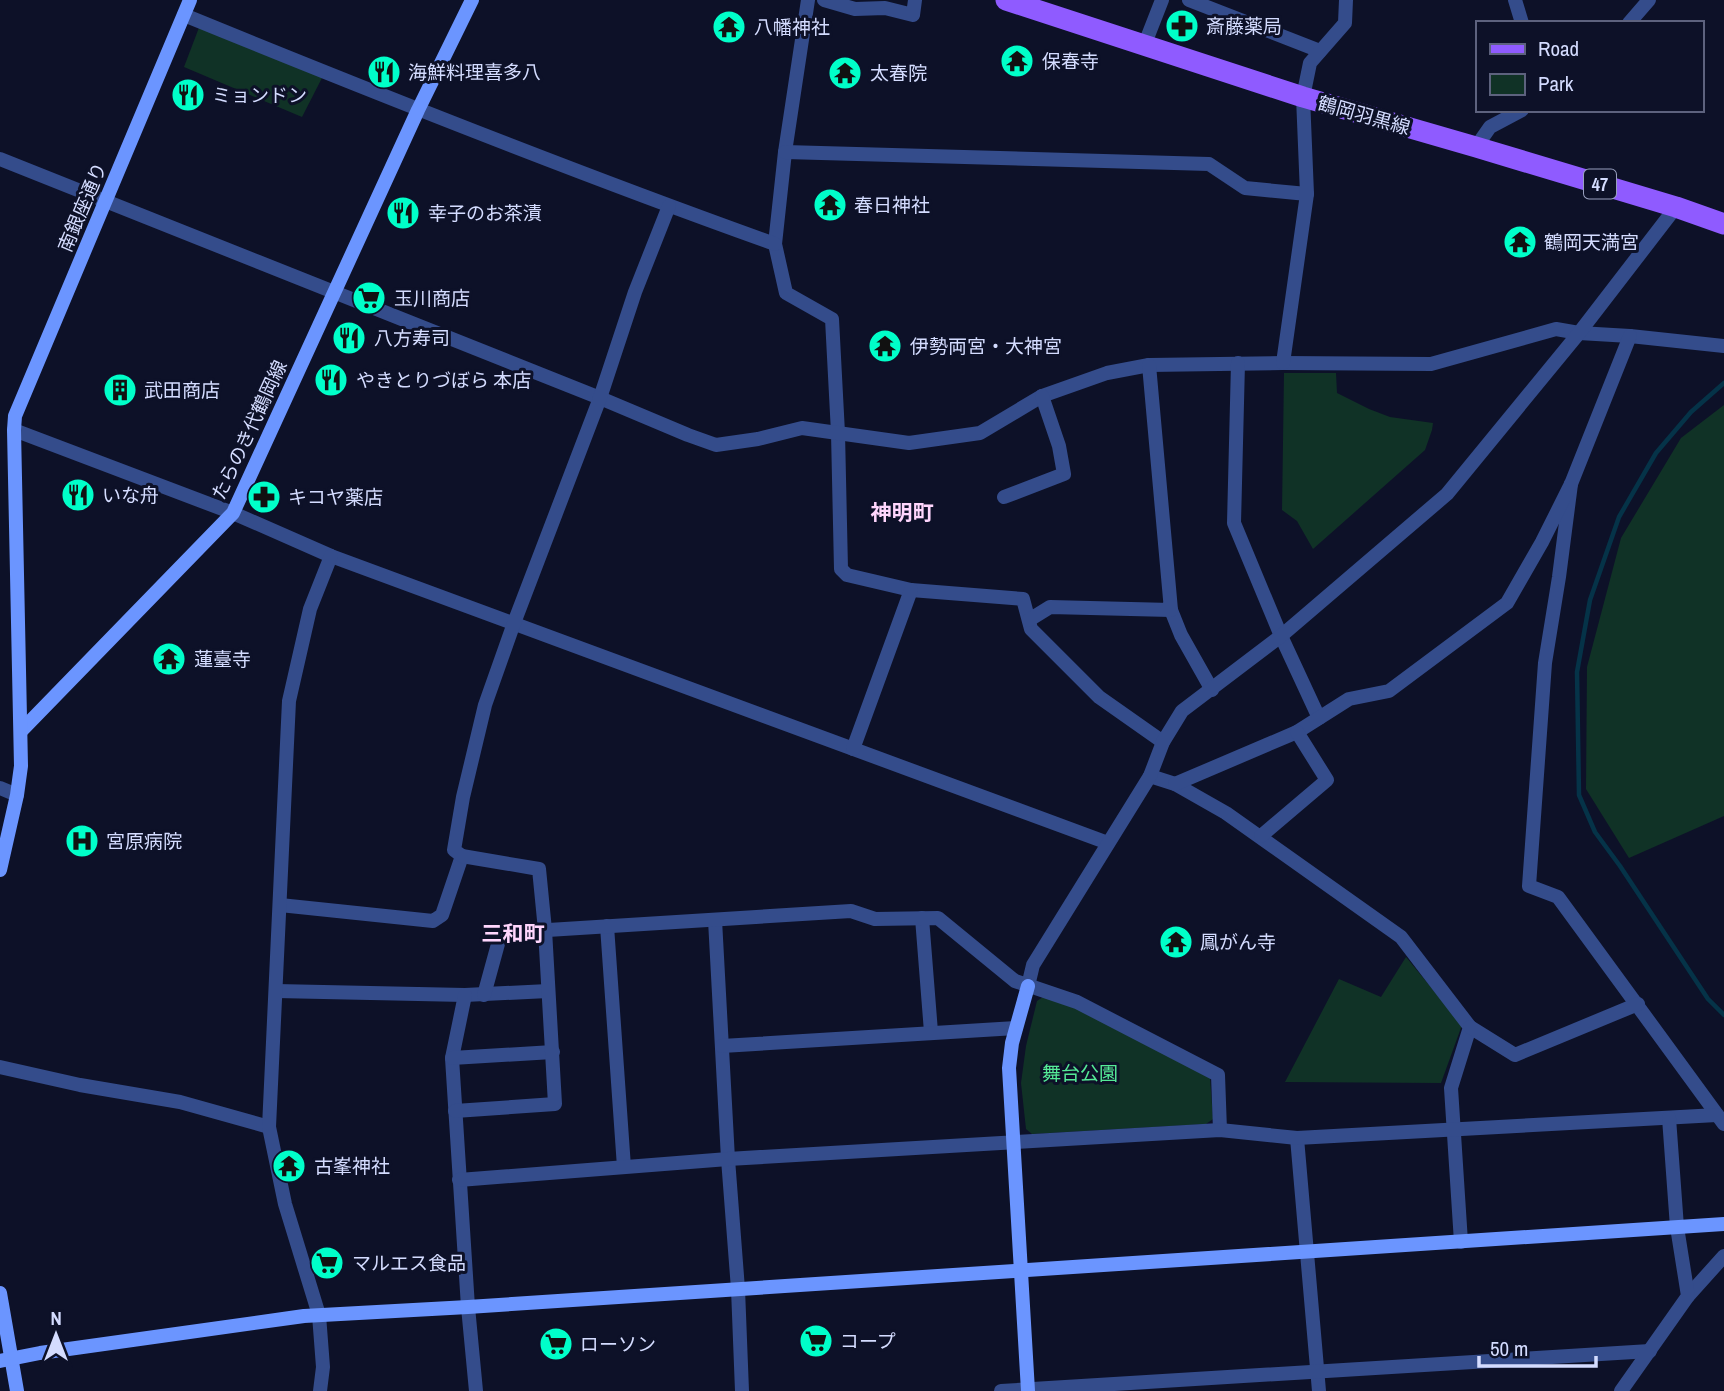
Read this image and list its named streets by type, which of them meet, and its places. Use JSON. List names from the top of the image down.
{
  "streets": {
    "main road": ["鶴岡羽黒線", "47"],
    "street": ["南銀座通り", "たらのき代鶴岡線"]
  },
  "crossings": [
    ["南銀座通り", "たらのき代鶴岡線"]
  ],
  "districts": ["神明町", "三和町"],
  "parks": ["舞台公園"],
  "places": {
    "pharmacy": ["斎藤薬局", "キコヤ薬店"],
    "temple": [
      "八幡神社",
      "保春寺",
      "太春院",
      "春日神社",
      "鶴岡天満宮",
      "伊勢両宮・大神宮",
      "蓮臺寺",
      "鳳がん寺",
      "古峯神社"
    ],
    "restaurant": [
      "海鮮料理喜多八",
      "ミョンドン",
      "幸子のお茶漬",
      "八方寿司",
      "やきとりづぼら 本店",
      "いな舟"
    ],
    "supermarket": [
      "玉川商店",
      "マルエス食品",
      "コープ",
      "ローソン"
    ],
    "building": ["武田商店"],
    "hospital": ["宮原病院"]
  },
  "legend": ["Road", "Park"],
  "scale_bar": "50 m",
  "north": "top"
}
